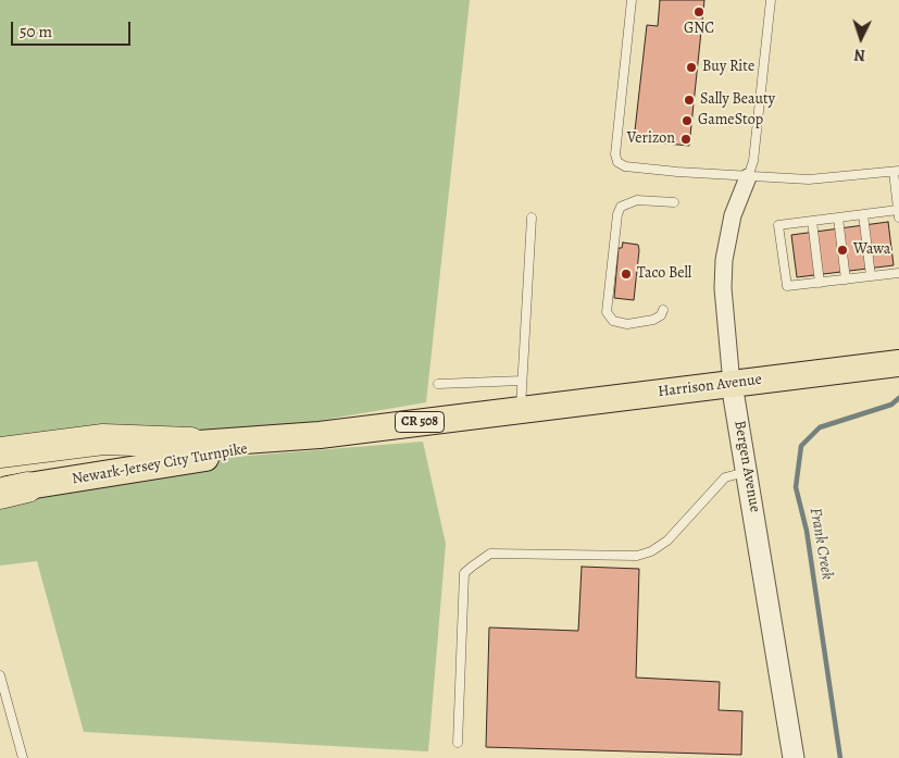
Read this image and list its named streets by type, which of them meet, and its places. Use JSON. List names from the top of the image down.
{
  "streets": {
    "main road": ["Harrison Avenue", "CR 508", "Newark-Jersey City Turnpike"],
    "street": ["Bergen Avenue"]
  },
  "crossings": [
    ["Harrison Avenue", "Newark-Jersey City Turnpike"],
    ["Harrison Avenue", "Bergen Avenue"]
  ],
  "water": ["Frank Creek"],
  "places": [
    "GNC",
    "Buy Rite",
    "Sally Beauty",
    "GameStop",
    "Verizon",
    "Wawa",
    "Taco Bell"
  ],
  "scale_bar": "50 m",
  "north": "bottom"
}
